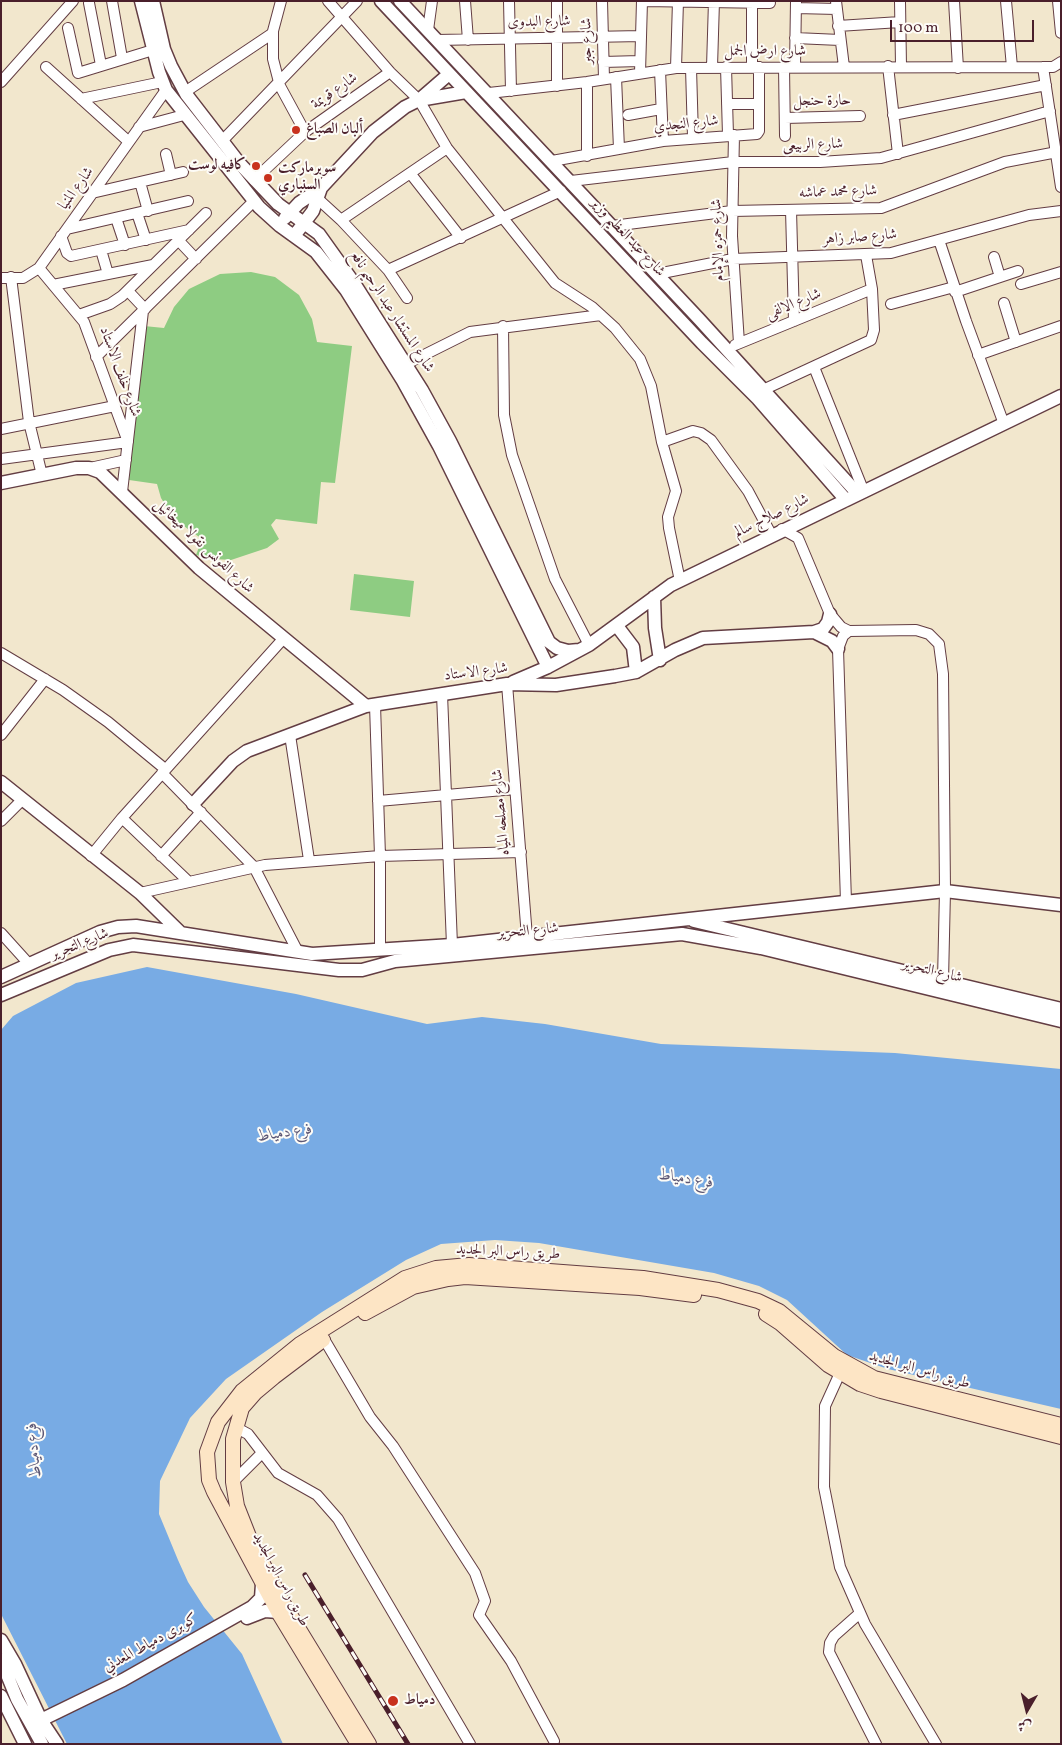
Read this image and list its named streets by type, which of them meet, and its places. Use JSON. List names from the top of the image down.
{
  "streets": {
    "main road": ["طريق راس البر الجديد"],
    "street": [
      "شارع البدوى",
      "شارع جبر",
      "شارع ارض الجمل",
      "شارع قويمة",
      "حارة حنجل",
      "شارع النجدي",
      "شارع الربيعى",
      "شارع المنيا",
      "شارع محمد عماشه",
      "شارع عبد العظيم وزير",
      "شارع صابر زاهر",
      "شارع حمزه الإمام",
      "شارع الالفى",
      "شارع المستشار عبد الرحيم نافع",
      "شارع خلف الاستاد",
      "شارع صلاح سالم",
      "شارع الفونس نقولا ميخائيل",
      "شارع الاستاد",
      "شارع مصلحه المياه",
      "شارع التحرير",
      "كوبرى دمياط المعدني"
    ]
  },
  "crossings": [
    ["شارع البدوى", "شارع جبر"],
    ["شارع البدوى", "شارع عبد العظيم وزير"],
    ["شارع جبر", "شارع ارض الجمل"],
    ["شارع ارض الجمل", "حارة حنجل"],
    ["شارع ارض الجمل", "شارع النجدي"],
    ["شارع ارض الجمل", "شارع عبد العظيم وزير"],
    ["شارع ارض الجمل", "شارع حمزه الإمام"],
    ["شارع قويمة", "شارع المستشار عبد الرحيم نافع"],
    ["شارع النجدي", "شارع عبد العظيم وزير"],
    ["شارع النجدي", "شارع حمزه الإمام"],
    ["شارع الربيعى", "شارع عبد العظيم وزير"],
    ["شارع الربيعى", "شارع حمزه الإمام"],
    ["شارع المنيا", "شارع المستشار عبد الرحيم نافع"],
    ["شارع المنيا", "شارع خلف الاستاد"],
    ["شارع محمد عماشه", "شارع عبد العظيم وزير"],
    ["شارع محمد عماشه", "شارع حمزه الإمام"],
    ["شارع عبد العظيم وزير", "شارع صابر زاهر"],
    ["شارع عبد العظيم وزير", "شارع الالفى"],
    ["شارع عبد العظيم وزير", "شارع صلاح سالم"],
    ["شارع صابر زاهر", "شارع حمزه الإمام"],
    ["شارع حمزه الإمام", "شارع الالفى"],
    ["شارع المستشار عبد الرحيم نافع", "شارع صلاح سالم"],
    ["شارع صلاح سالم", "شارع الاستاد"],
    ["شارع صلاح سالم", "شارع مصلحه المياه"],
    ["شارع الفونس نقولا ميخائيل", "شارع الاستاد"],
    ["شارع الاستاد", "شارع مصلحه المياه"],
    ["شارع مصلحه المياه", "شارع التحرير"],
    ["طريق راس البر الجديد", "كوبرى دمياط المعدني"]
  ],
  "water": ["فرع دمياط"],
  "places": [
    "ألبان الصباغ",
    "كافيه لوست",
    "سوبرماركت السنباري",
    "دمياط"
  ],
  "scale_bar": "100 m",
  "north": "bottom"
}
